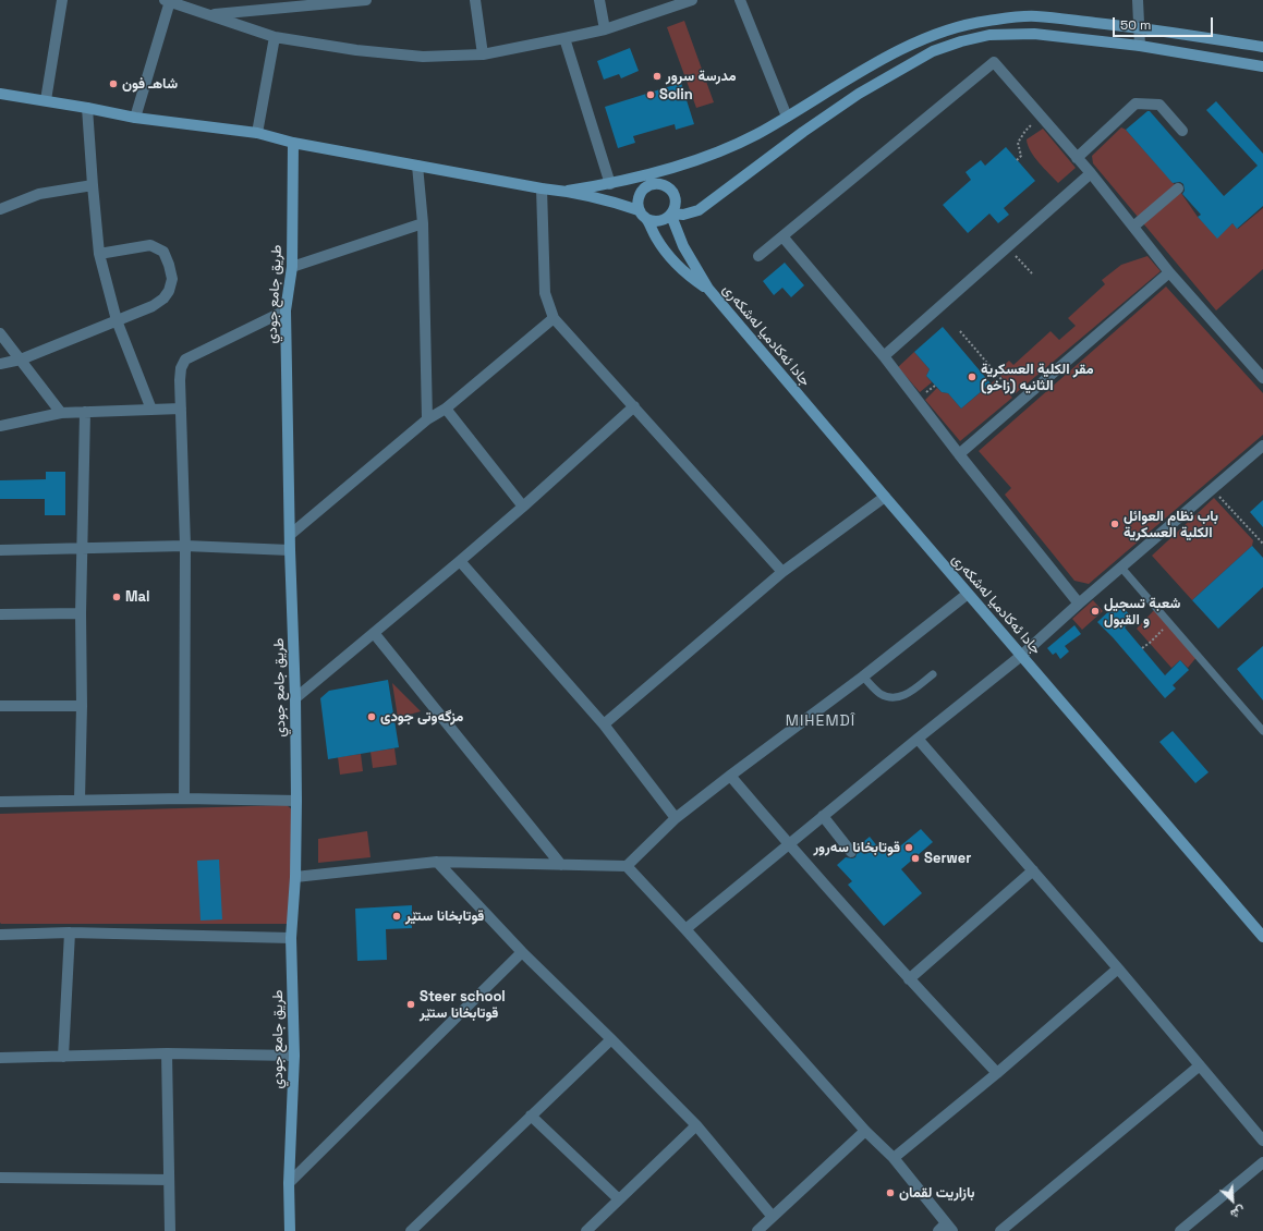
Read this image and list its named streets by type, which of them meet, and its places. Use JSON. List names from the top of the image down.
{
  "streets": {
    "main road": ["طريق جامع جودي", "جادا ئه‌كادميا له‌شكه‌رى"]
  },
  "districts": ["MIHEMDÎ"],
  "places": [
    "مدرسة سرور",
    "شاهـ فون",
    "Solin",
    "مقر الكلية العسكرية الثانيه (زاخو)",
    "باب نظام العوائل الكلية العسكرية",
    "Mal",
    "شعبة تسجيل و القبول",
    "مزگەوتی جودی",
    "قوتابخانا سه‌رور",
    "Serwer",
    "قوتابخانا ستێر",
    "Steer school قوتابخانا ستێر",
    "بازاريت لقمان"
  ],
  "scale_bar": "50 m",
  "north": "bottom right"
}
